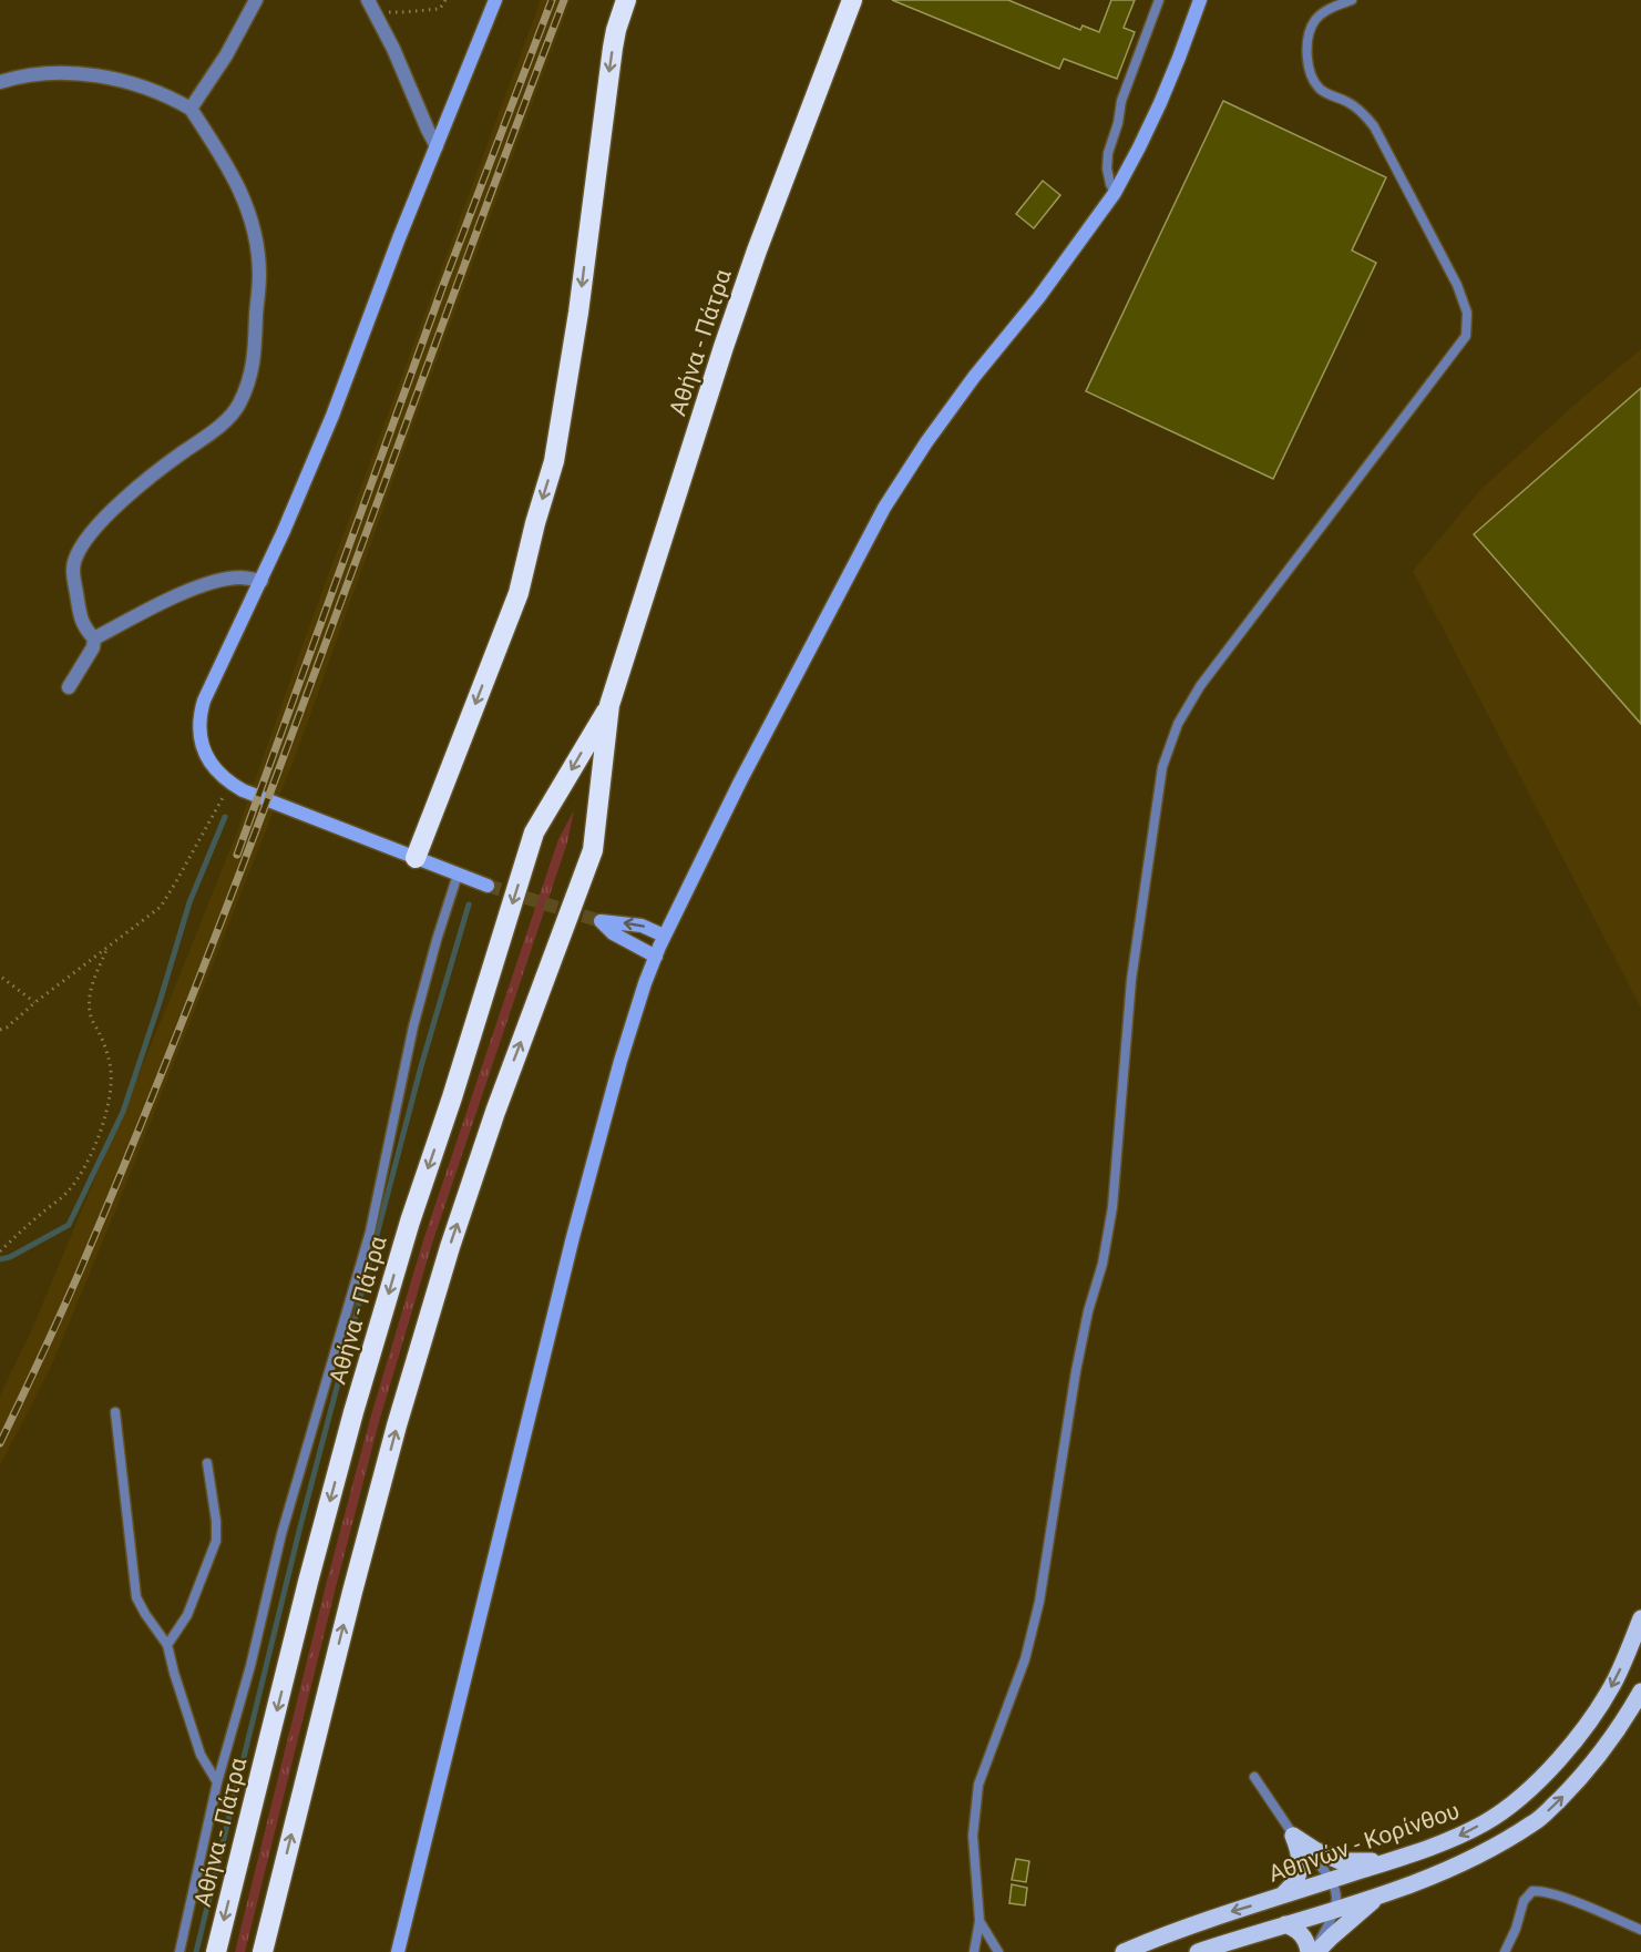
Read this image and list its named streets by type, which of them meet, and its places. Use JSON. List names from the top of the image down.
{
  "streets": {
    "highway": ["Αθήνα - Πάτρα"],
    "main road": ["Αθηνών - Κορίνθου"]
  }
}
